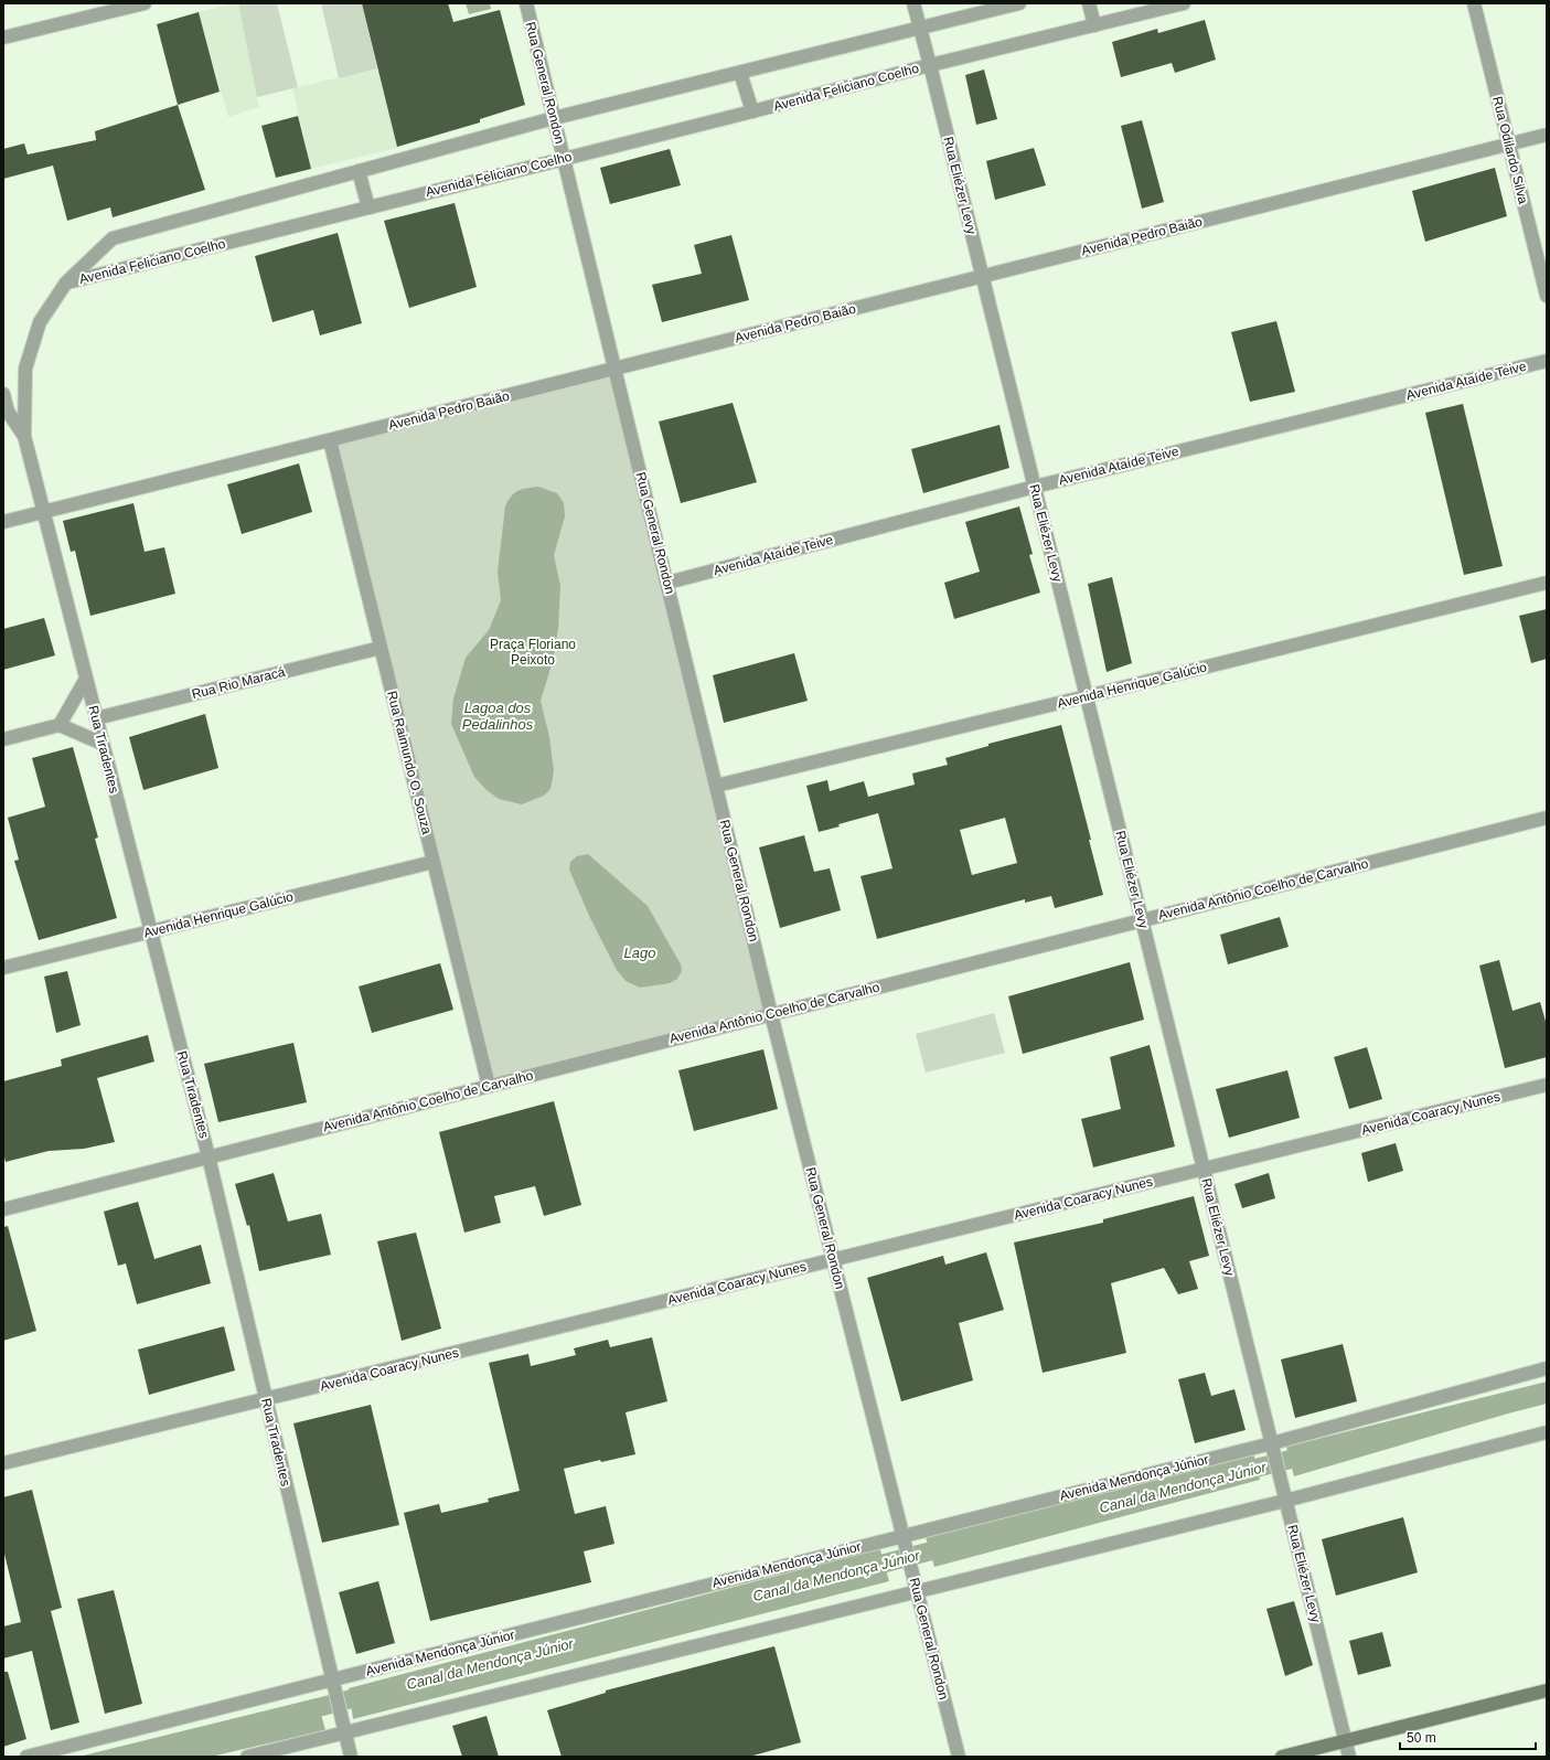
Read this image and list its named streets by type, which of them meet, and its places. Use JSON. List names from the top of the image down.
{
  "streets": {
    "street": [
      "Rua General Rondon",
      "Avenida Feliciano Coelho",
      "Rua Odilardo Silva",
      "Rua Eliézer Levy",
      "Avenida Pedro Baião",
      "Avenida Ataíde Teive",
      "Rua Rio Maracá",
      "Avenida Henrique Galúcio",
      "Rua Tiradentes",
      "Rua Raimundo O. Souza",
      "Avenida Antônio Coelho de Carvalho",
      "Avenida Coaracy Nunes",
      "Avenida Mendonça Júnior"
    ]
  },
  "crossings": [
    ["Rua General Rondon", "Avenida Feliciano Coelho"],
    ["Rua General Rondon", "Avenida Pedro Baião"],
    ["Rua General Rondon", "Avenida Ataíde Teive"],
    ["Rua General Rondon", "Avenida Henrique Galúcio"],
    ["Rua General Rondon", "Avenida Antônio Coelho de Carvalho"],
    ["Rua General Rondon", "Avenida Coaracy Nunes"],
    ["Rua General Rondon", "Avenida Mendonça Júnior"],
    ["Avenida Feliciano Coelho", "Rua Eliézer Levy"],
    ["Avenida Feliciano Coelho", "Rua Tiradentes"],
    ["Rua Odilardo Silva", "Avenida Pedro Baião"],
    ["Rua Eliézer Levy", "Avenida Pedro Baião"],
    ["Rua Eliézer Levy", "Avenida Ataíde Teive"],
    ["Rua Eliézer Levy", "Avenida Henrique Galúcio"],
    ["Rua Eliézer Levy", "Avenida Antônio Coelho de Carvalho"],
    ["Rua Eliézer Levy", "Avenida Coaracy Nunes"],
    ["Rua Eliézer Levy", "Avenida Mendonça Júnior"],
    ["Avenida Pedro Baião", "Rua Tiradentes"],
    ["Avenida Pedro Baião", "Rua Raimundo O. Souza"],
    ["Rua Rio Maracá", "Rua Tiradentes"],
    ["Rua Rio Maracá", "Rua Raimundo O. Souza"],
    ["Avenida Henrique Galúcio", "Rua Tiradentes"],
    ["Avenida Henrique Galúcio", "Rua Raimundo O. Souza"],
    ["Rua Tiradentes", "Avenida Antônio Coelho de Carvalho"],
    ["Rua Tiradentes", "Avenida Coaracy Nunes"],
    ["Rua Tiradentes", "Avenida Mendonça Júnior"],
    ["Rua Raimundo O. Souza", "Avenida Antônio Coelho de Carvalho"]
  ],
  "water": ["Lagoa dos Pedalinhos", "Lago", "Canal da Mendonça Júnior"],
  "parks": ["Praça Floriano Peixoto"],
  "scale_bar": "50 m"
}
